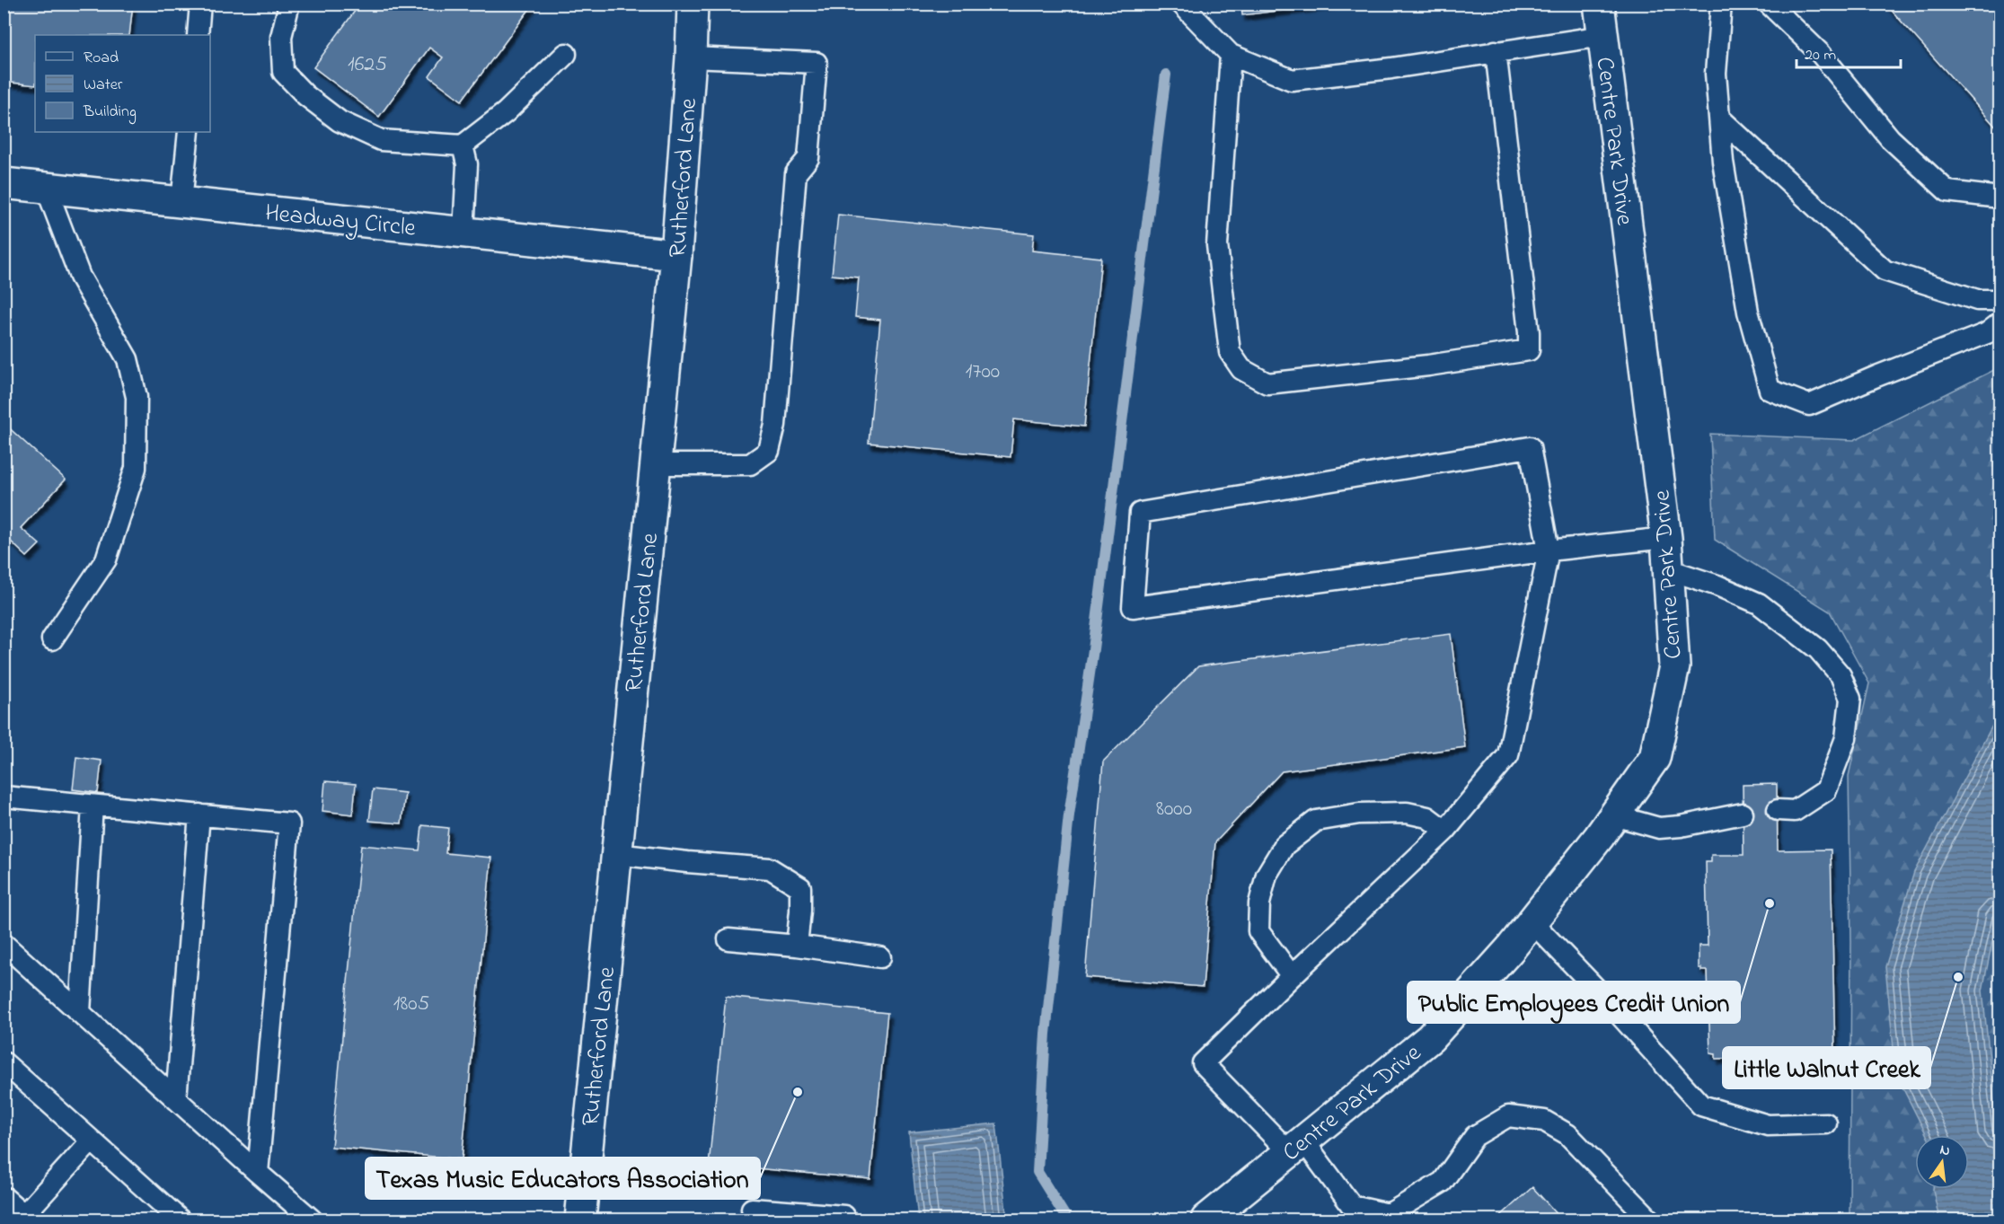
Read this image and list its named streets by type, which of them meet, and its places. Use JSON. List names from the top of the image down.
{
  "streets": {
    "street": ["Centre Park Drive", "Rutherford Lane", "Headway Circle"]
  },
  "crossings": [
    ["Rutherford Lane", "Headway Circle"]
  ],
  "places": ["Public Employees Credit Union", "Little Walnut Creek", "Texas Music Educators Association"],
  "house_numbers": [
    "1625",
    "1700",
    "8000",
    "1805"
  ],
  "legend": ["Road", "Water", "Building"],
  "scale_bar": "20 m",
  "north": "top"
}
